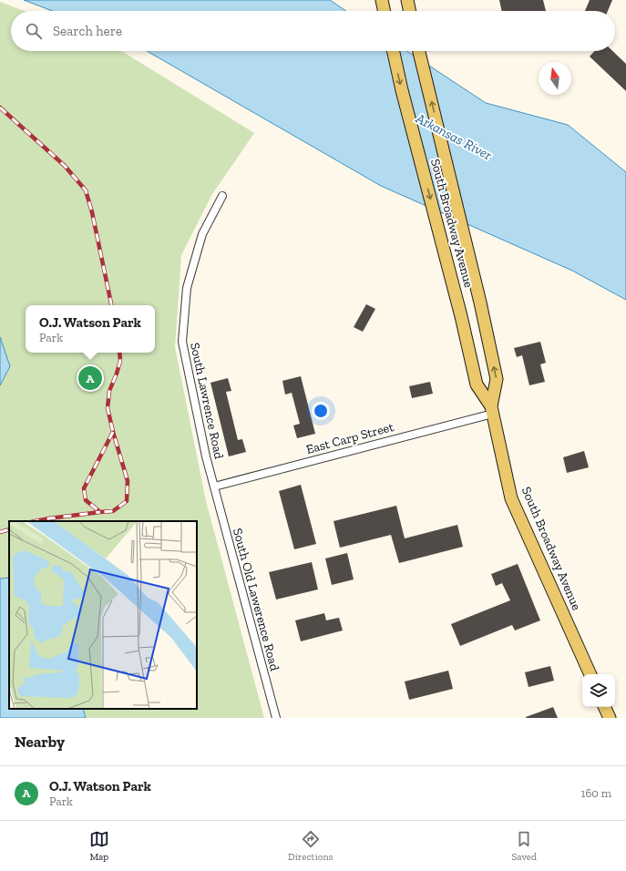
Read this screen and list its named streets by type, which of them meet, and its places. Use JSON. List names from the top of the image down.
{
  "streets": {
    "main road": ["South Broadway Avenue"],
    "street": ["South Lawrence Road", "East Carp Street", "South Old Lawerence Road"]
  },
  "crossings": [
    ["South Broadway Avenue", "East Carp Street"],
    ["South Lawrence Road", "East Carp Street"],
    ["South Lawrence Road", "South Old Lawerence Road"],
    ["East Carp Street", "South Old Lawerence Road"]
  ],
  "water": ["Arkansas River"],
  "north": "top",
  "page": {
    "search": "Search here",
    "popup": ["O.J. Watson Park", "Park"],
    "pins": "A",
    "heading": "Nearby",
    "list": [
      {
        "mark": "A",
        "name": "O.J. Watson Park",
        "note": "Park",
        "value": "160 m"
      }
    ],
    "nav": ["Map", "Directions", "Saved"]
  }
}
